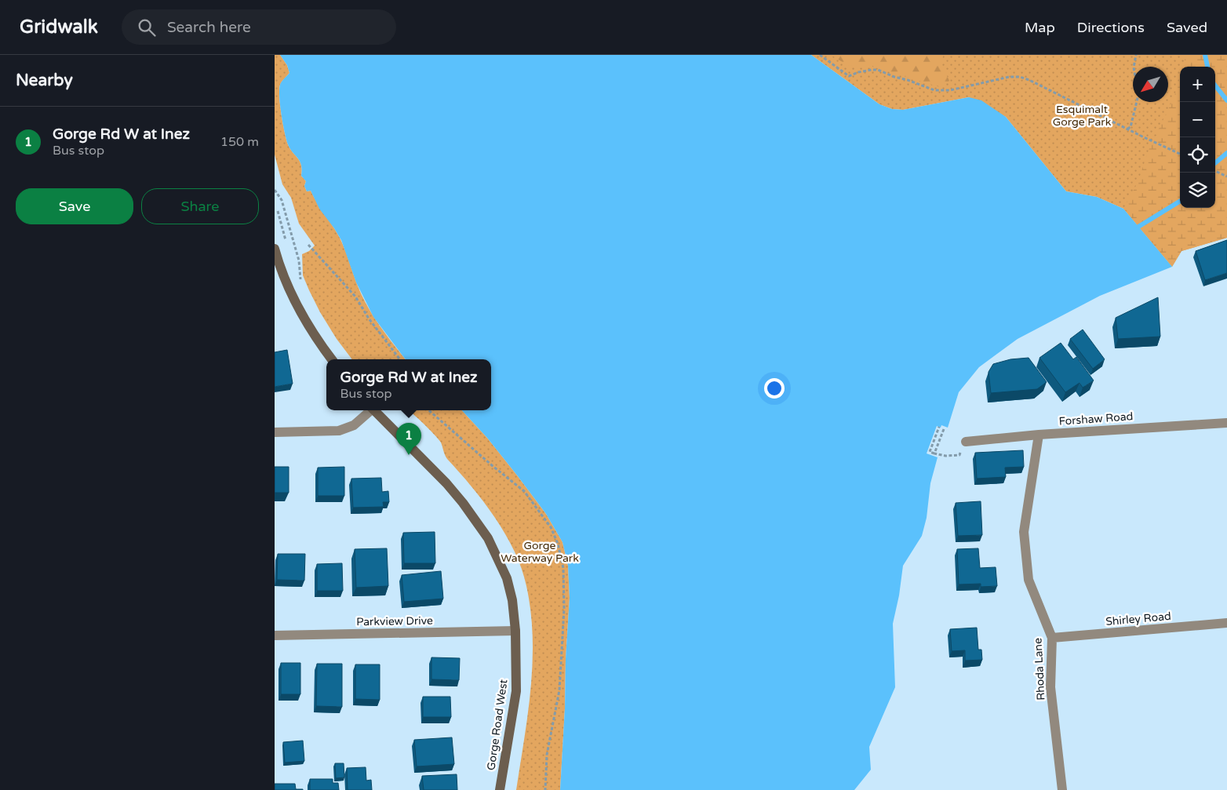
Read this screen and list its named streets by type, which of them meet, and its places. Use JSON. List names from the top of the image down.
{
  "streets": {
    "main road": ["Gorge Road West"],
    "street": [
      "Forshaw Road",
      "Shirley Road",
      "Parkview Drive",
      "Rhoda Lane"
    ]
  },
  "crossings": [
    ["Forshaw Road", "Rhoda Lane"],
    ["Shirley Road", "Rhoda Lane"],
    ["Parkview Drive", "Gorge Road West"]
  ],
  "parks": ["Esquimalt Gorge Park", "Gorge Waterway Park"],
  "north": "bottom left",
  "page": {
    "header": "Gridwalk",
    "search": "Search here",
    "nav": ["Map", "Directions", "Saved"],
    "heading": "Nearby",
    "map_buttons": ["+", "−"],
    "list": [
      {
        "mark": "1",
        "name": "Gorge Rd W at Inez",
        "note": "Bus stop",
        "value": "150 m"
      }
    ],
    "buttons": ["Save", "Share"],
    "popup": ["Gorge Rd W at Inez", "Bus stop"],
    "pins": "1"
  }
}
